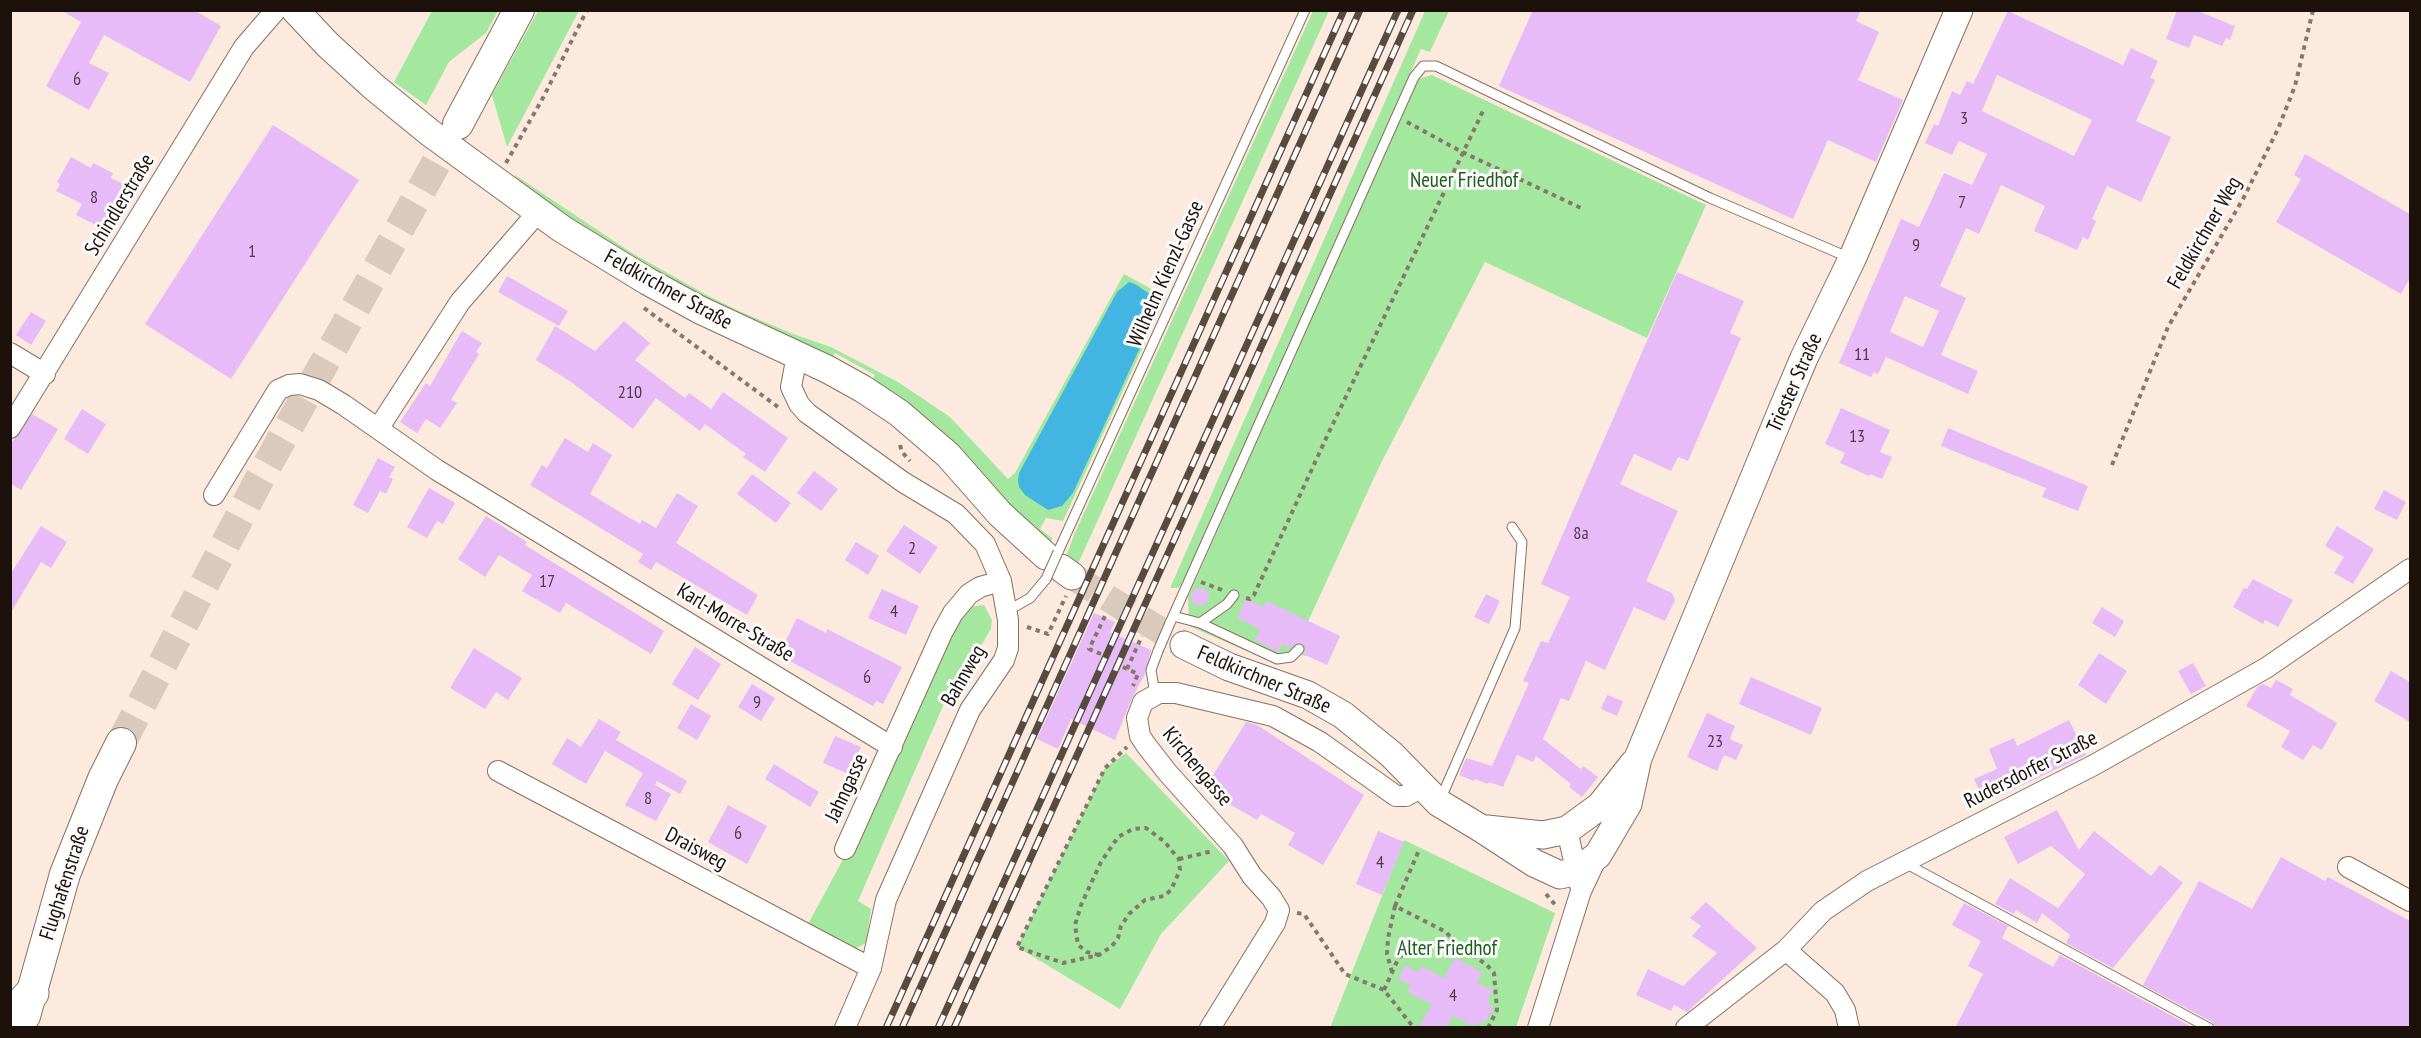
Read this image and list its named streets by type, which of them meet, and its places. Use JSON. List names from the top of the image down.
{
  "streets": {
    "main road": ["Flughafenstraße"],
    "street": [
      "Schindlerstraße",
      "Feldkirchner Straße",
      "Triester Straße",
      "Karl-Morre-Straße",
      "Bahnweg",
      "Kirchengasse",
      "Rudersdorfer Straße",
      "Jahngasse",
      "Draisweg"
    ],
    "lane": ["Wilhelm Kienzl-Gasse"],
    "path": ["Feldkirchner Weg"]
  },
  "crossings": [
    ["Wilhelm Kienzl-Gasse", "Feldkirchner Straße"],
    ["Wilhelm Kienzl-Gasse", "Bahnweg"],
    ["Feldkirchner Straße", "Bahnweg"],
    ["Feldkirchner Straße", "Kirchengasse"],
    ["Karl-Morre-Straße", "Jahngasse"],
    ["Bahnweg", "Draisweg"]
  ],
  "parks": ["Neuer Friedhof", "Alter Friedhof"],
  "house_numbers": [
    "6",
    "3",
    "8",
    "7",
    "9",
    "1",
    "11",
    "210",
    "13",
    "8a",
    "2",
    "17",
    "4",
    "6",
    "9",
    "23",
    "8",
    "6",
    "4",
    "4"
  ]
}
